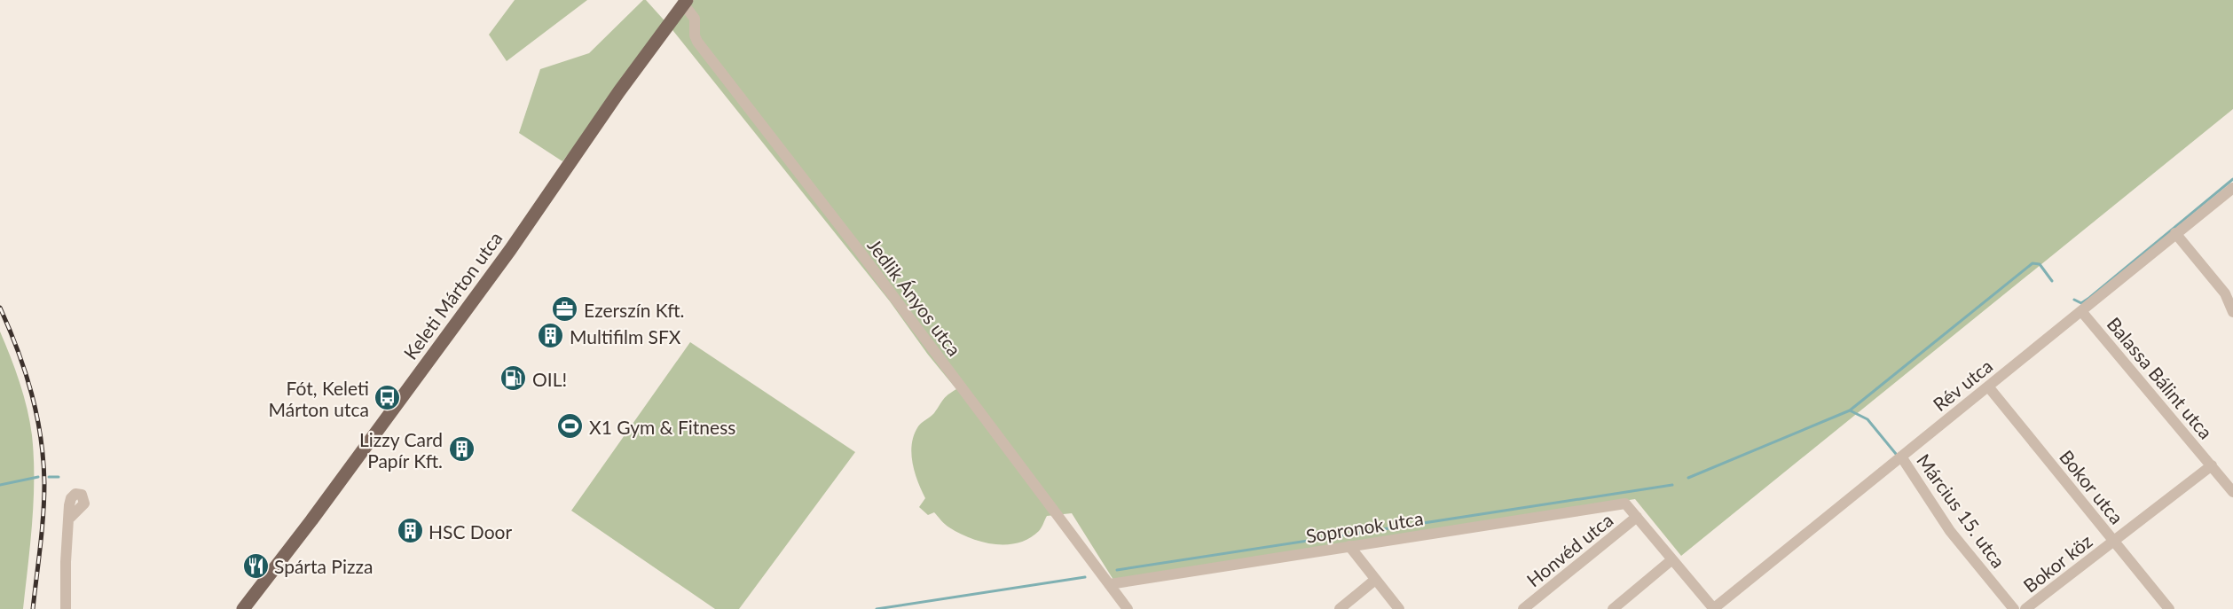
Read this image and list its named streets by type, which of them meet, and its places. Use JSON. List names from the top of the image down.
{
  "streets": {
    "main road": ["Keleti Márton utca"],
    "street": [
      "Jedlik Ányos utca",
      "Balassa Bálint utca",
      "Rév utca",
      "Bokor utca",
      "Március 15. utca",
      "Sopronok utca",
      "Honvéd utca",
      "Bokor köz"
    ]
  },
  "crossings": [
    ["Keleti Márton utca", "Jedlik Ányos utca"],
    ["Jedlik Ányos utca", "Sopronok utca"],
    ["Balassa Bálint utca", "Rév utca"],
    ["Balassa Bálint utca", "Bokor köz"],
    ["Rév utca", "Bokor utca"],
    ["Rév utca", "Március 15. utca"],
    ["Bokor utca", "Bokor köz"],
    ["Sopronok utca", "Honvéd utca"]
  ],
  "places": {
    "office": ["Ezerszín Kft."],
    "building": ["Multifilm SFX", "Lizzy Card Papír Kft.", "HSC Door"],
    "fuel station": ["OIL!"],
    "bus stop": ["Fót, Keleti Márton utca"],
    "sports": ["X1 Gym & Fitness"],
    "restaurant": ["Spárta Pizza"]
  }
}
